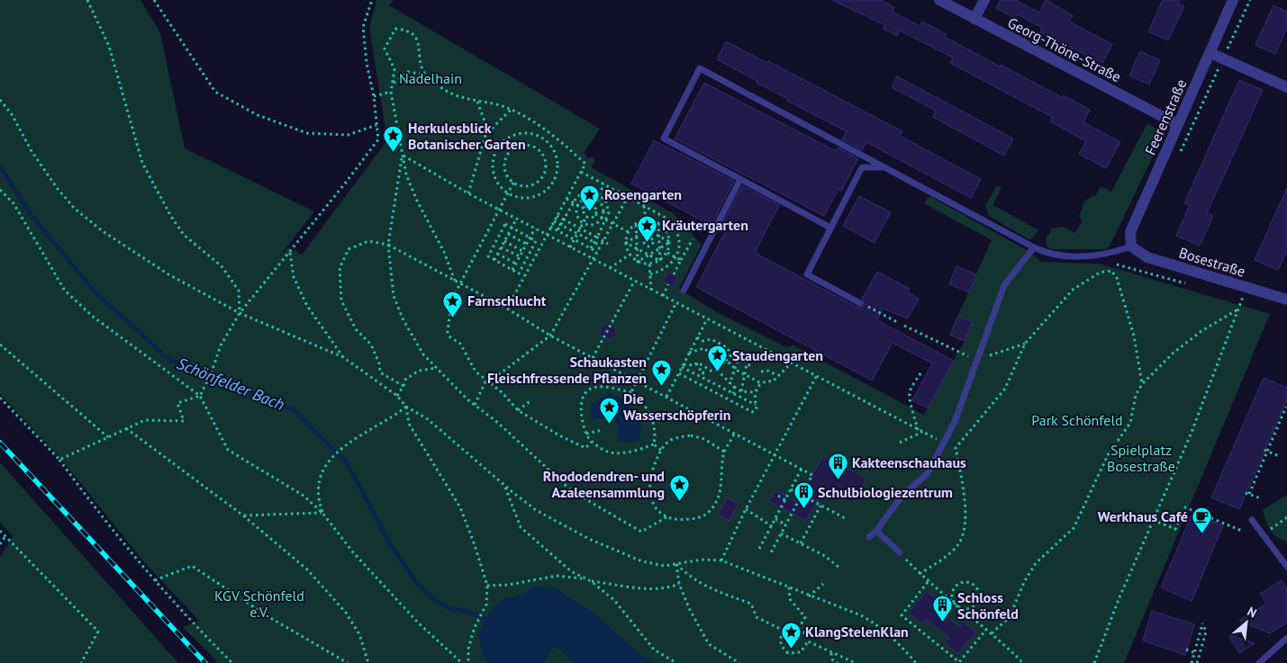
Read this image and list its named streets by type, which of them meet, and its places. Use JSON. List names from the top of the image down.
{
  "streets": {
    "street": ["Georg-Thöne-Straße", "Feerenstraße", "Bosestraße"]
  },
  "crossings": [
    ["Georg-Thöne-Straße", "Feerenstraße"],
    ["Feerenstraße", "Bosestraße"]
  ],
  "water": ["Schönfelder Bach"],
  "parks": [
    "Nadelhain",
    "Park Schönfeld",
    "Spielplatz Bosestraße",
    "KGV Schönfeld e.V."
  ],
  "places": {
    "place": [
      "Herkulesblick Botanischer Garten",
      "Rosengarten",
      "Kräutergarten",
      "Farnschlucht",
      "Staudengarten",
      "Schaukasten Fleischfressende Pflanzen",
      "Die Wasserschöpferin",
      "Rhododendren- und Azaleensammlung",
      "KlangStelenKlan"
    ],
    "building": ["Kakteenschauhaus", "Schulbiologiezentrum", "Schloss Schönfeld"],
    "cafe": ["Werkhaus Café"]
  },
  "north": "top right"
}
